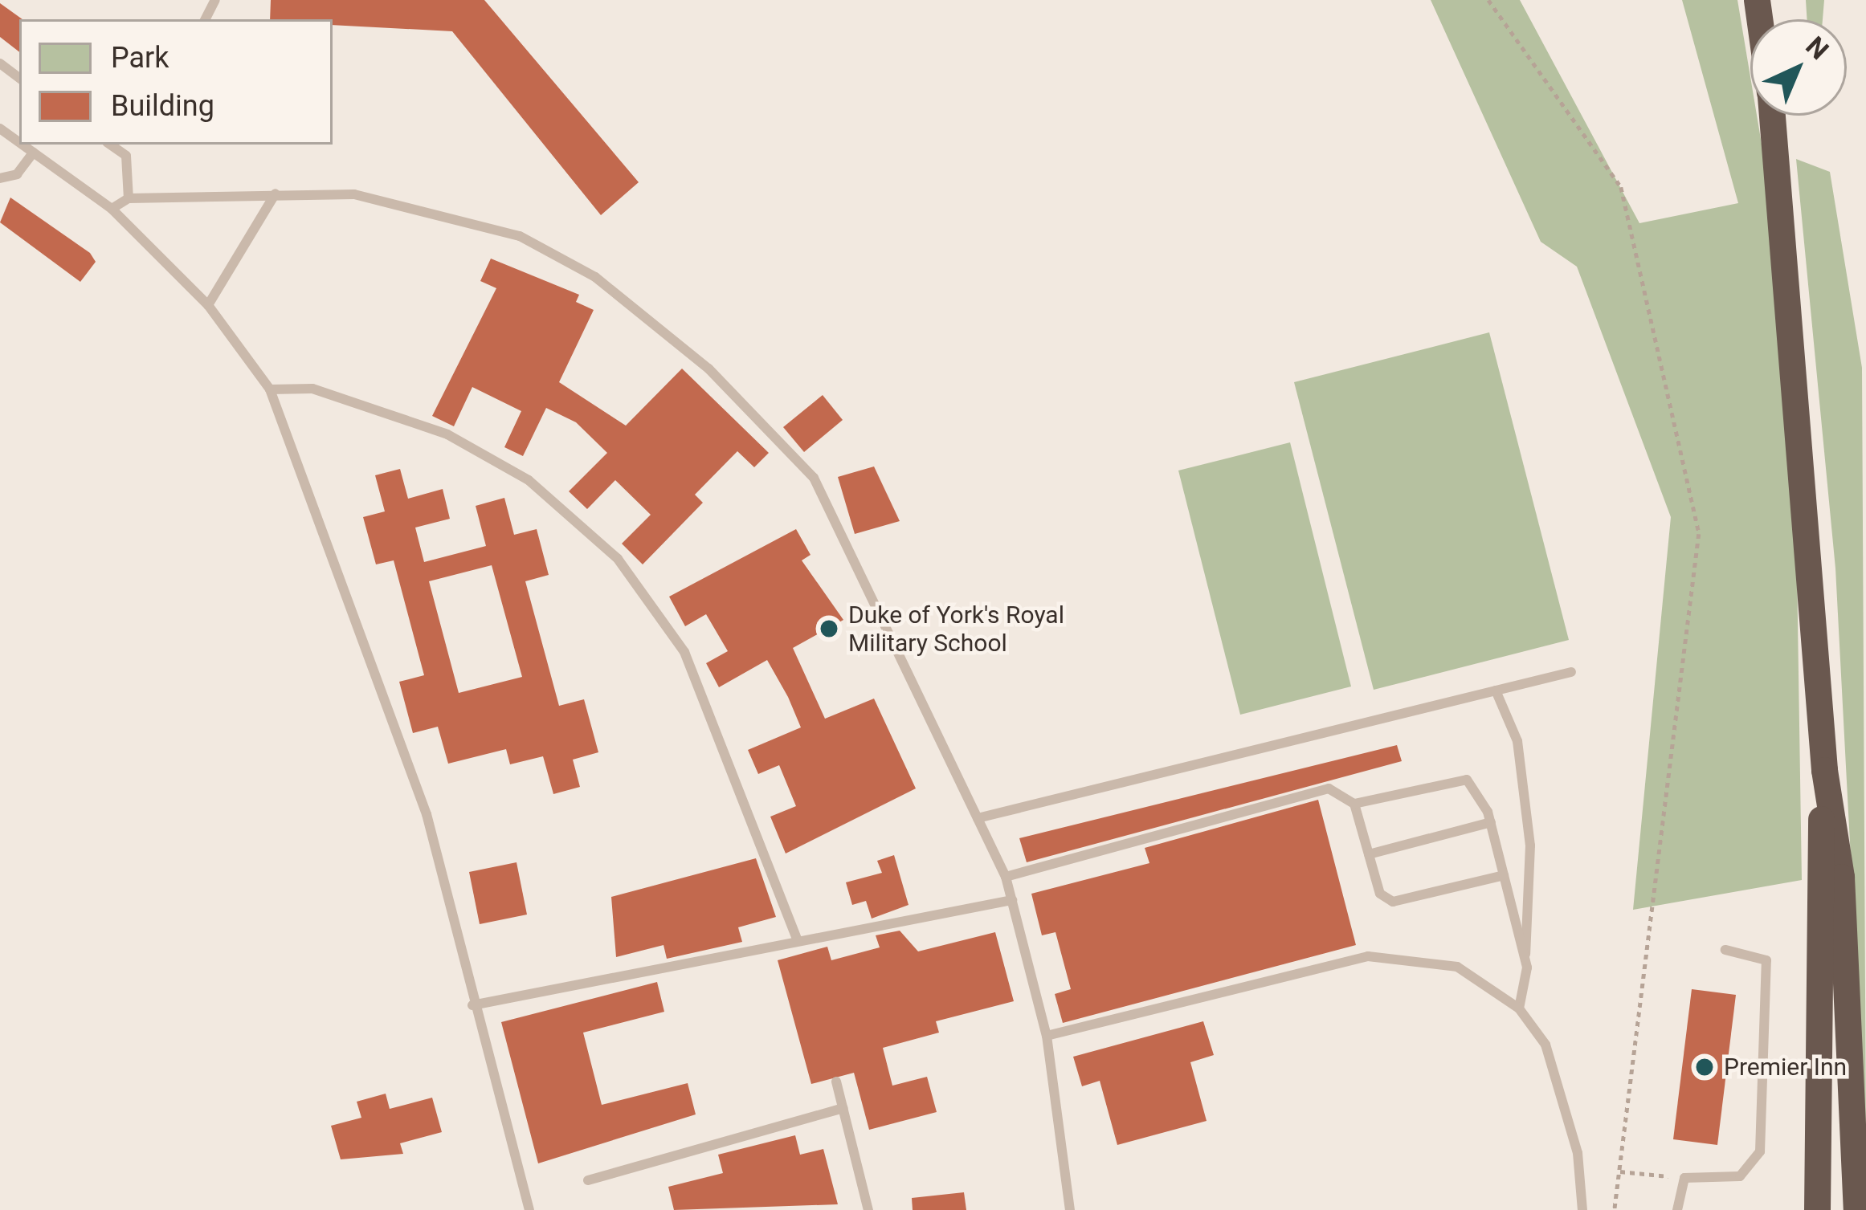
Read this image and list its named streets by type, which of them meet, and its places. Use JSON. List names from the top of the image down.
{
  "places": ["Duke of York's Royal Military School", "Premier Inn"],
  "legend": ["Park", "Building"],
  "north": "top right"
}
